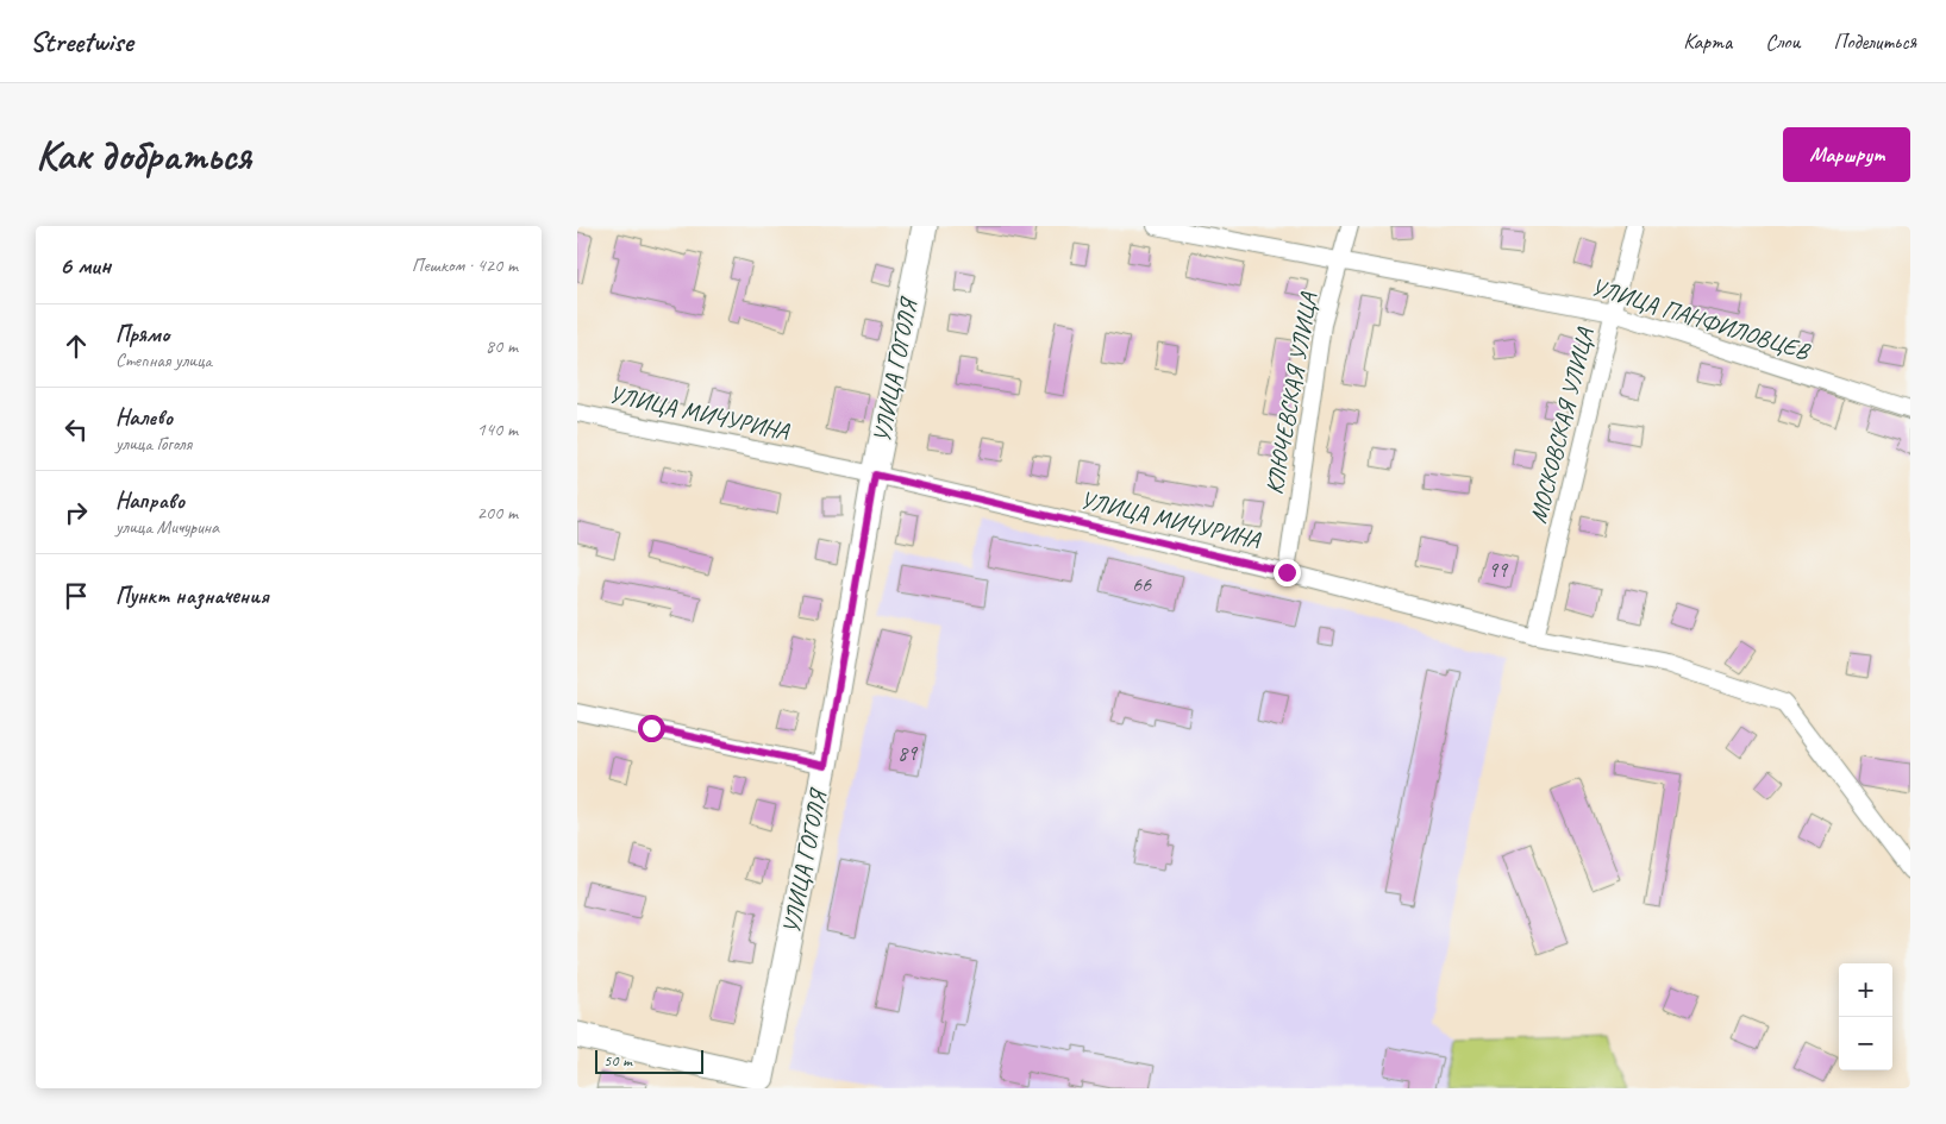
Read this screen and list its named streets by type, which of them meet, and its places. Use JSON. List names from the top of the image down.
{
  "streets": {
    "main road": ["УЛИЦА ГОГОЛЯ"],
    "street": [
      "УЛИЦА ПАНФИЛОВЦЕВ",
      "КЛЮЧЕВСКАЯ УЛИЦА",
      "УЛИЦА МИЧУРИНА",
      "МОСКОВСКАЯ УЛИЦА"
    ]
  },
  "crossings": [
    ["УЛИЦА ПАНФИЛОВЦЕВ", "КЛЮЧЕВСКАЯ УЛИЦА"],
    ["УЛИЦА ПАНФИЛОВЦЕВ", "МОСКОВСКАЯ УЛИЦА"],
    ["УЛИЦА ГОГОЛЯ", "УЛИЦА МИЧУРИНА"],
    ["КЛЮЧЕВСКАЯ УЛИЦА", "УЛИЦА МИЧУРИНА"],
    ["УЛИЦА МИЧУРИНА", "МОСКОВСКАЯ УЛИЦА"]
  ],
  "house_numbers": ["99", "66", "89"],
  "scale_bar": "50 m",
  "page": {
    "header": "Streetwise",
    "nav": ["Карта", "Слои", "Поделиться"],
    "buttons": "Маршрут",
    "title": "Как добраться",
    "heading": ["6 мин", "Пешком · 420 m"],
    "list": [
      ["Прямо", "Степная улица", "80 m"],
      ["Налево", "улица Гоголя", "140 m"],
      ["Направо", "улица Мичурина", "200 m"],
      "Пункт назначения"
    ],
    "map_buttons": ["+", "−"],
    "scale": "50 m"
  }
}
